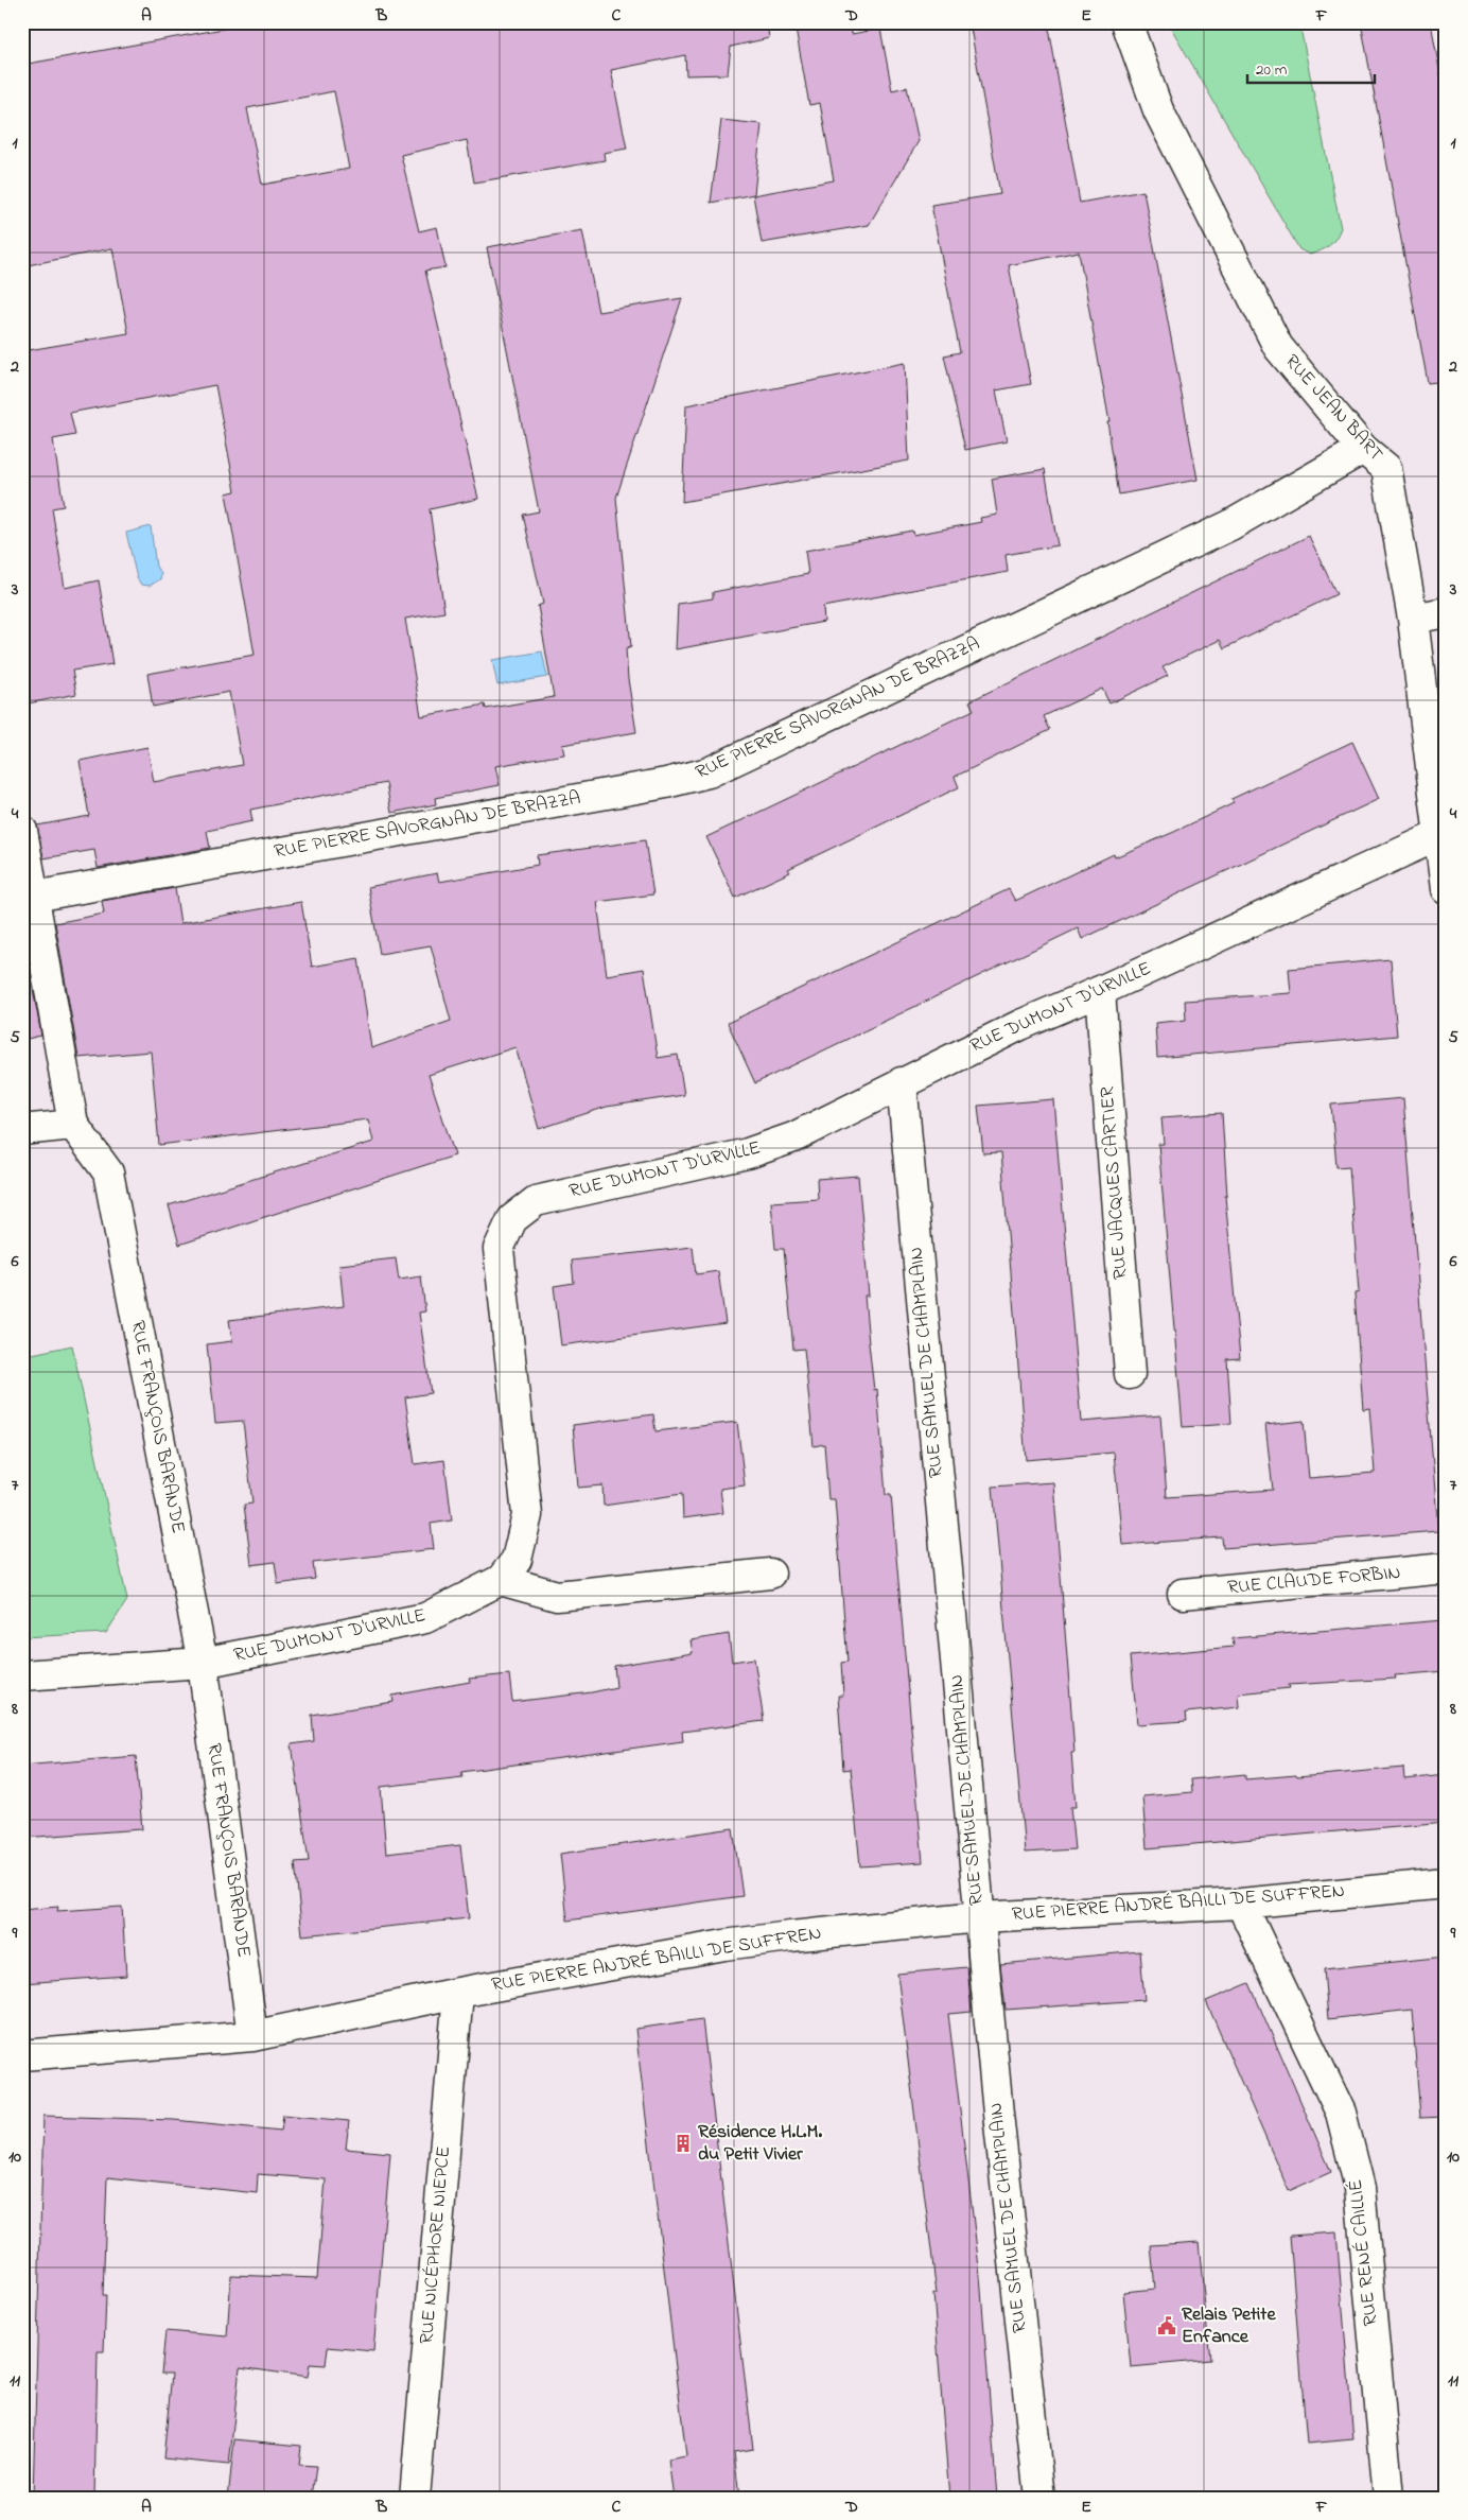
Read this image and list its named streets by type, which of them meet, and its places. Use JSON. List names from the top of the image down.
{
  "streets": {
    "street": [
      "RUE JEAN BART",
      "RUE PIERRE SAVORGNAN DE BRAZZA",
      "RUE DUMONT D'URVILLE",
      "RUE JACQUES CARTIER",
      "RUE SAMUEL DE CHAMPLAIN",
      "RUE FRANÇOIS BARANDE",
      "RUE CLAUDE FORBIN",
      "RUE PIERRE ANDRÉ BAILLI DE SUFFREN",
      "RUE NICÉPHORE NIEPCE",
      "RUE RENÉ CAILLIÉ"
    ]
  },
  "crossings": [
    ["RUE JEAN BART", "RUE PIERRE SAVORGNAN DE BRAZZA"],
    ["RUE JEAN BART", "RUE DUMONT D'URVILLE"],
    ["RUE PIERRE SAVORGNAN DE BRAZZA", "RUE FRANÇOIS BARANDE"],
    ["RUE DUMONT D'URVILLE", "RUE JACQUES CARTIER"],
    ["RUE DUMONT D'URVILLE", "RUE SAMUEL DE CHAMPLAIN"],
    ["RUE DUMONT D'URVILLE", "RUE FRANÇOIS BARANDE"],
    ["RUE SAMUEL DE CHAMPLAIN", "RUE PIERRE ANDRÉ BAILLI DE SUFFREN"],
    ["RUE FRANÇOIS BARANDE", "RUE PIERRE ANDRÉ BAILLI DE SUFFREN"],
    ["RUE PIERRE ANDRÉ BAILLI DE SUFFREN", "RUE NICÉPHORE NIEPCE"],
    ["RUE PIERRE ANDRÉ BAILLI DE SUFFREN", "RUE RENÉ CAILLIÉ"]
  ],
  "places": {
    "building": ["Résidence H.L.M. du Petit Vivier"],
    "public building": ["Relais Petite Enfance"]
  },
  "scale_bar": "20 m",
  "grid": {
    "columns": [
      "A",
      "B",
      "C",
      "D",
      "E",
      "F"
    ],
    "rows": [
      "1",
      "2",
      "3",
      "4",
      "5",
      "6",
      "7",
      "8",
      "9",
      "10",
      "11"
    ]
  }
}
